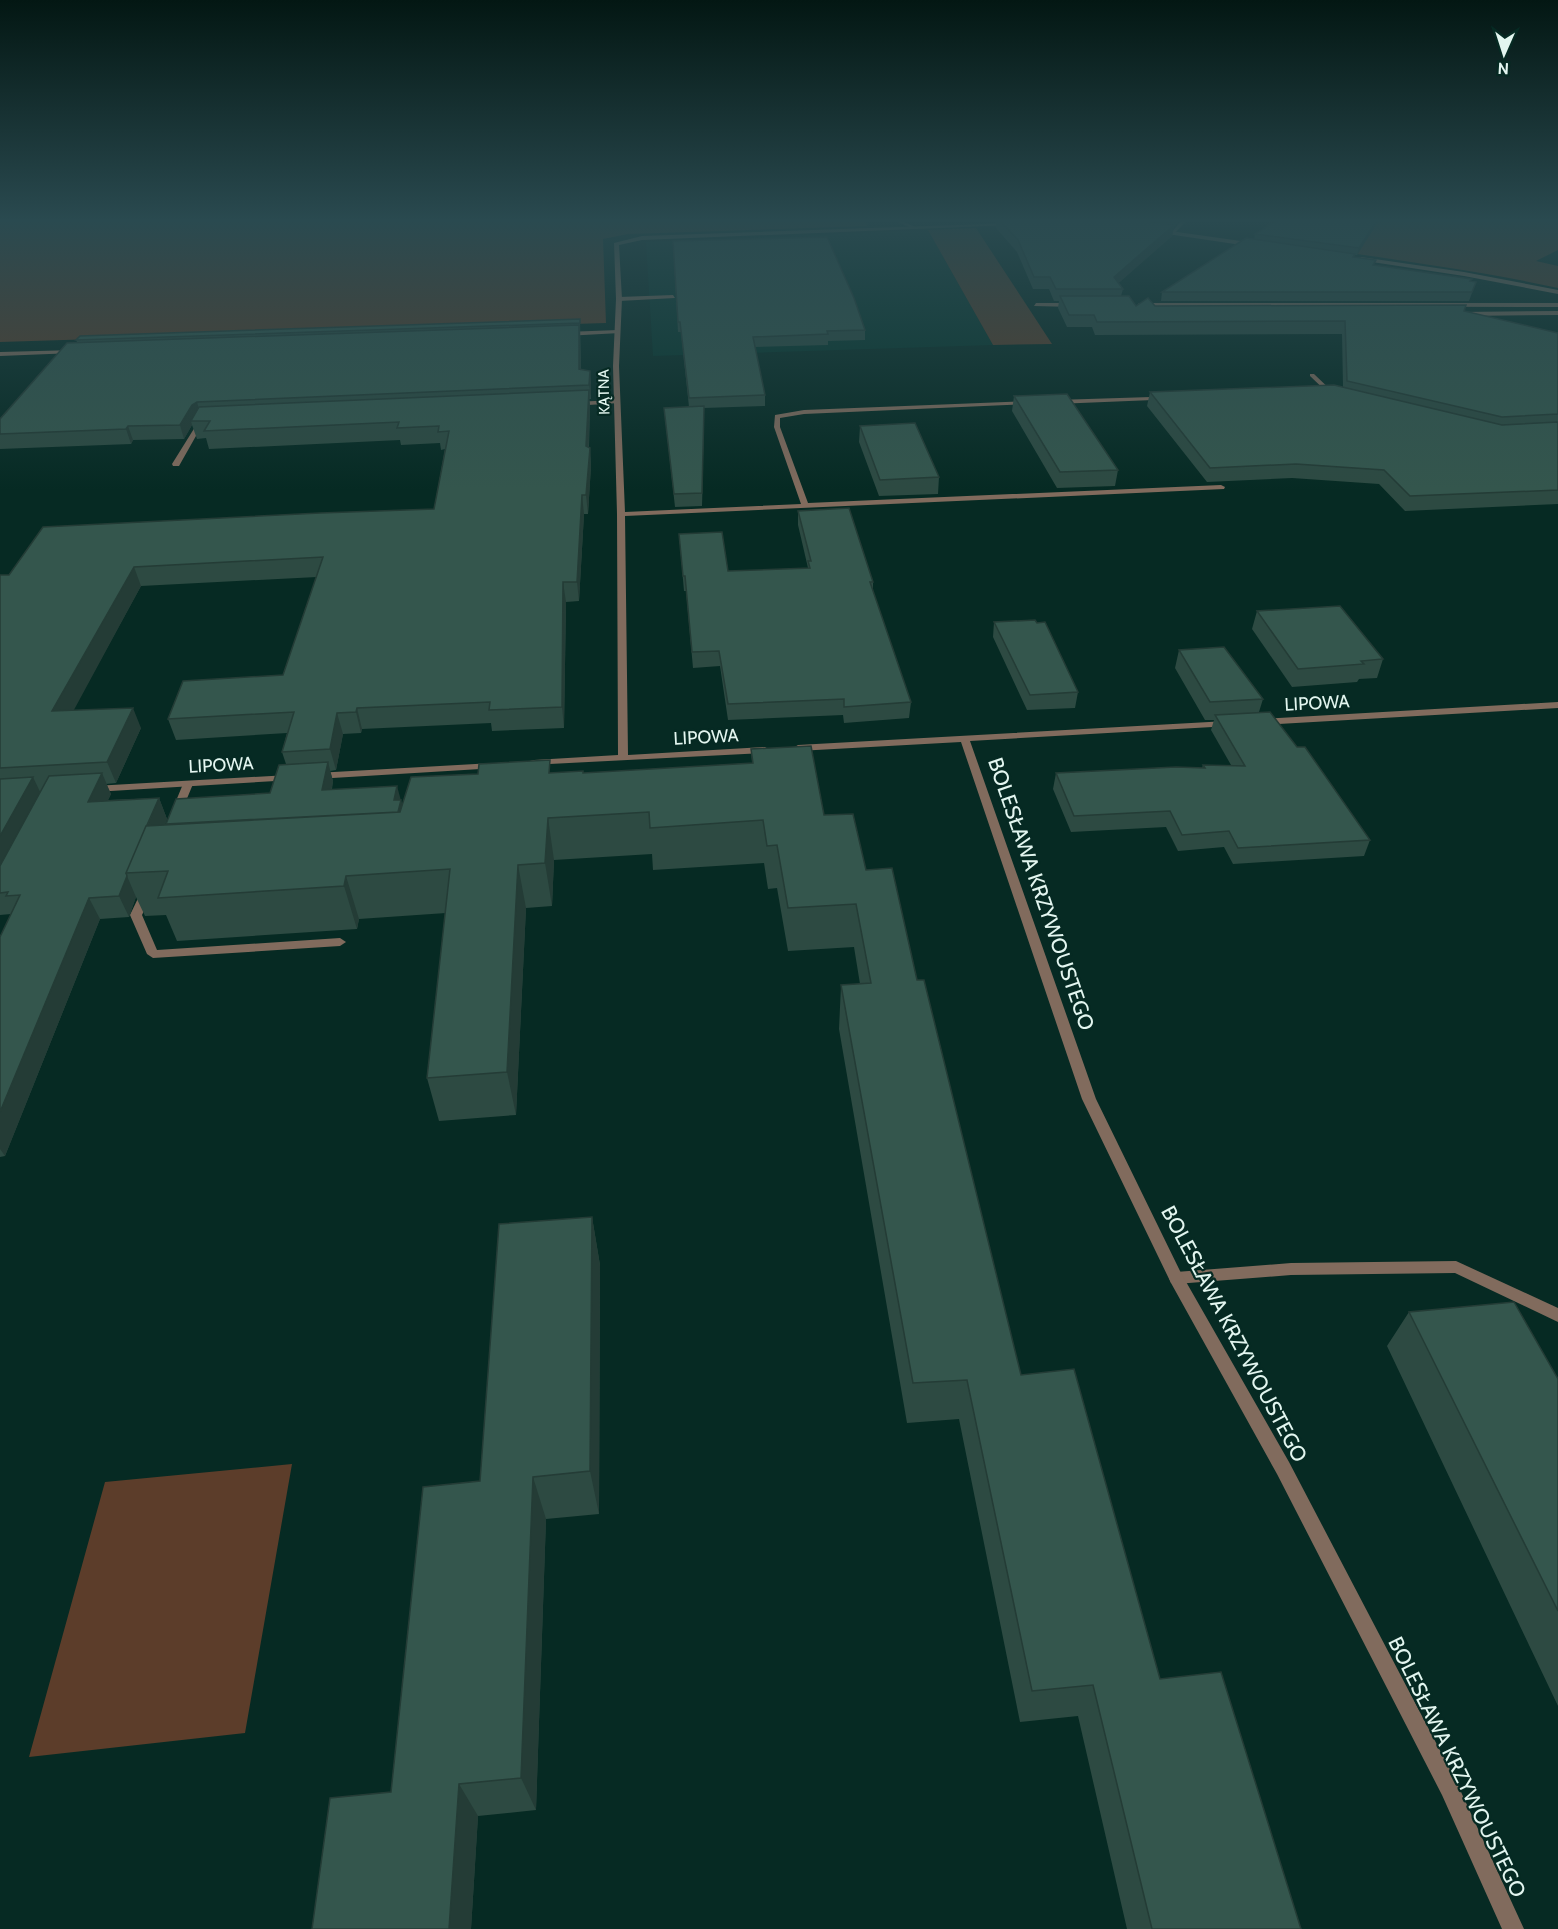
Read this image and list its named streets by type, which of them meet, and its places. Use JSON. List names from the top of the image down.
{
  "streets": {
    "street": ["KĄTNA", "LIPOWA", "BOLESŁAWA KRZYWOUSTEGO"]
  },
  "crossings": [
    ["KĄTNA", "LIPOWA"],
    ["LIPOWA", "BOLESŁAWA KRZYWOUSTEGO"]
  ],
  "north": "bottom"
}
